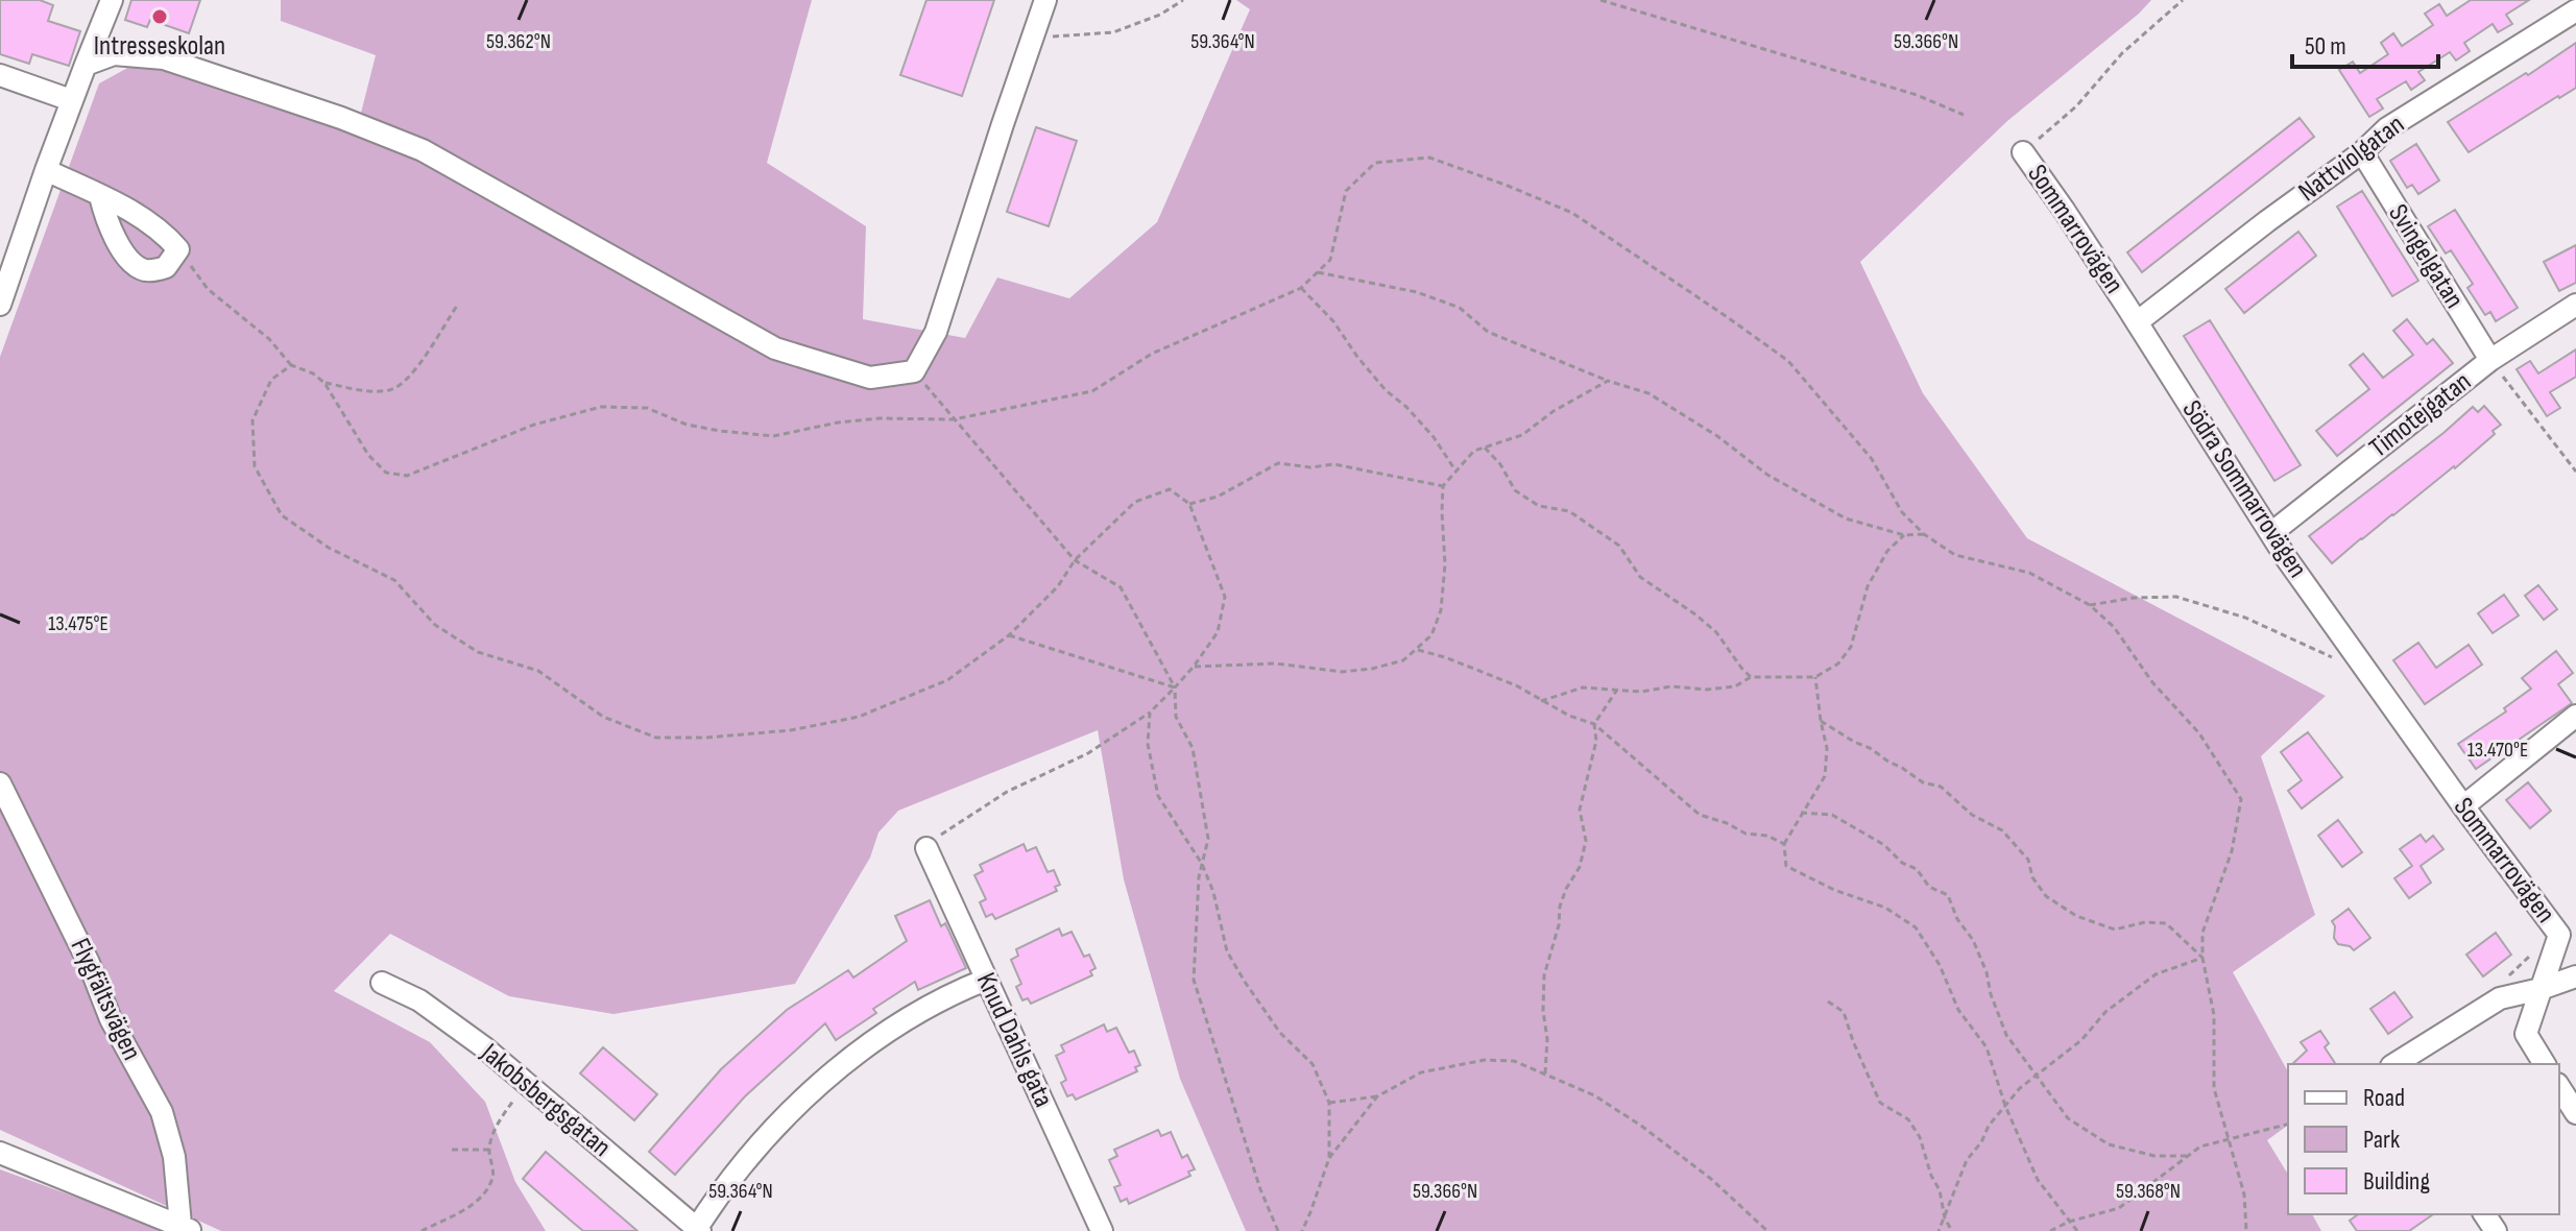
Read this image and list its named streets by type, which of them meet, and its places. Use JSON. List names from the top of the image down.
{
  "streets": {
    "street": [
      "Nattviolgatan",
      "Sommarrovägen",
      "Svingelgatan",
      "Timotejgatan",
      "Södra Sommarrovägen",
      "Flygfältsvägen",
      "Knud Dahls gata",
      "Jakobsbergsgatan"
    ]
  },
  "crossings": [
    ["Nattviolgatan", "Sommarrovägen"],
    ["Nattviolgatan", "Svingelgatan"],
    ["Nattviolgatan", "Södra Sommarrovägen"],
    ["Sommarrovägen", "Södra Sommarrovägen"],
    ["Svingelgatan", "Timotejgatan"],
    ["Timotejgatan", "Södra Sommarrovägen"]
  ],
  "places": ["Intresseskolan"],
  "legend": ["Road", "Park", "Building"],
  "scale_bar": "50 m",
  "coordinates": [
    "59.364°N",
    "59.362°N",
    "59.366°N",
    "13.475°E",
    "13.470°E",
    "59.368°N"
  ]
}
